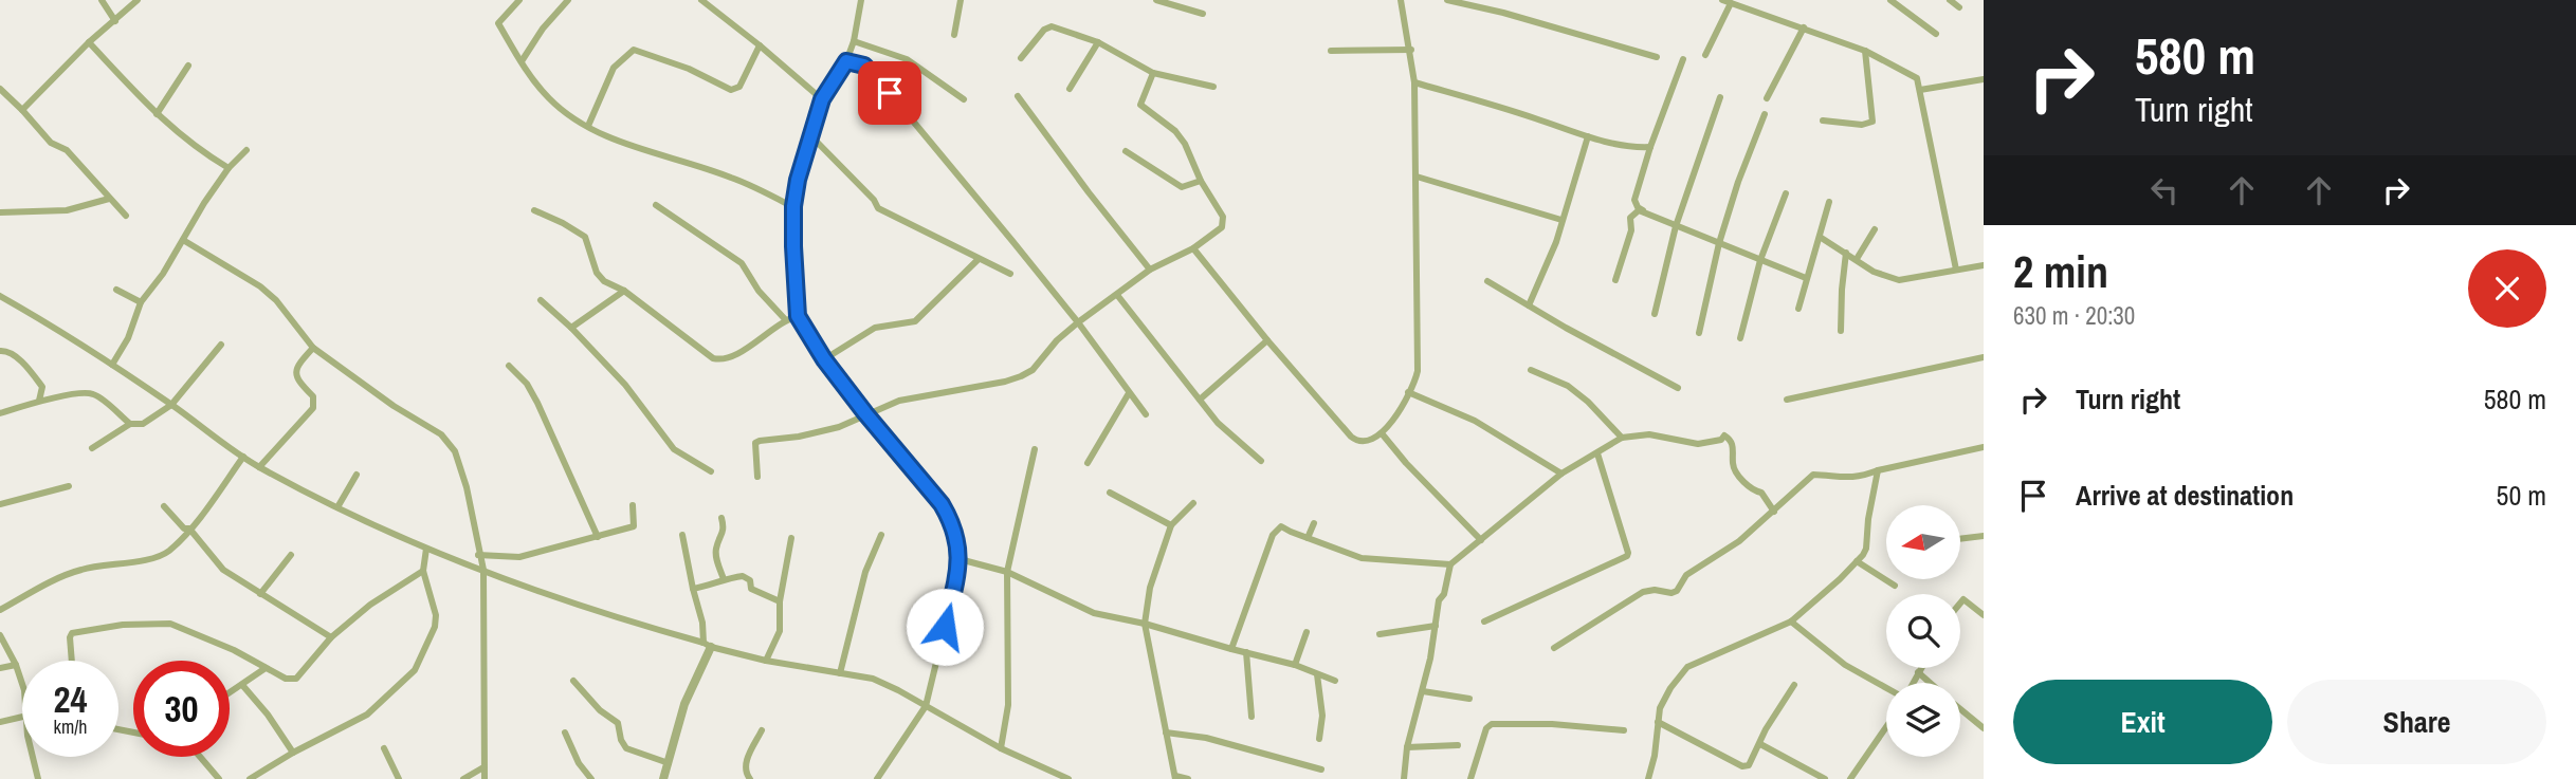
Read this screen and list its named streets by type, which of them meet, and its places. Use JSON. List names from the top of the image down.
{
  "north": "left",
  "page": {
    "turn": ["580 m", "Turn right"],
    "heading": ["2 min", "630 m · 20:30"],
    "list": [
      {
        "name": "Turn right",
        "value": "580 m"
      },
      {
        "name": "Arrive at destination",
        "value": "50 m"
      }
    ],
    "speed": "24 km/h",
    "limit": "30",
    "buttons": ["Exit", "Share"]
  }
}
